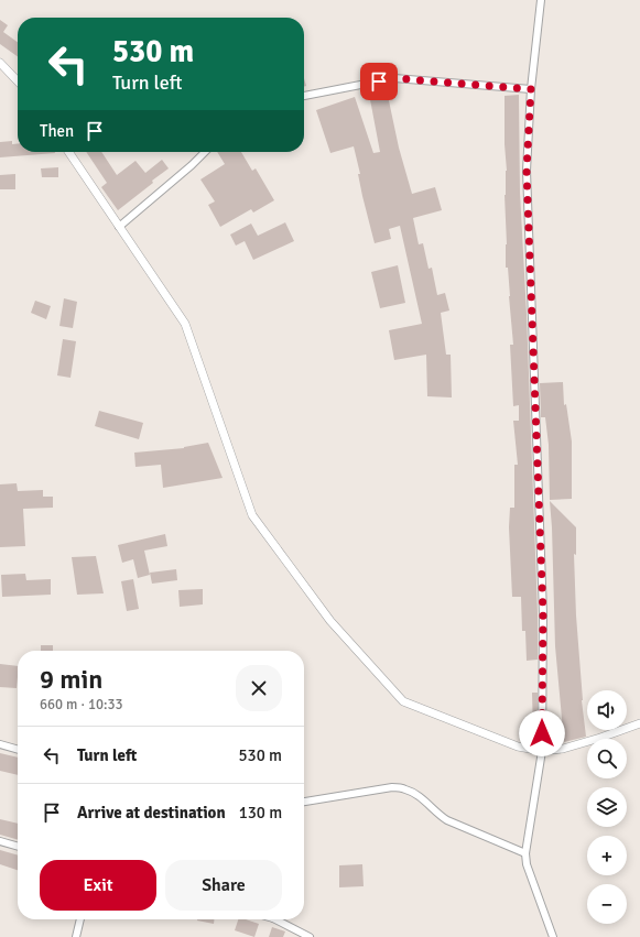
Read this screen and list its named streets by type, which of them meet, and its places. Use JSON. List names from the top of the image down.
{
  "page": {
    "turn": ["530 m", "Turn left"],
    "then": "Then",
    "heading": ["9 min", "660 m · 10:33"],
    "map_buttons": ["+", "−"],
    "list": [
      {
        "name": "Turn left",
        "value": "530 m"
      },
      {
        "name": "Arrive at destination",
        "value": "130 m"
      }
    ],
    "buttons": ["Exit", "Share"]
  }
}
